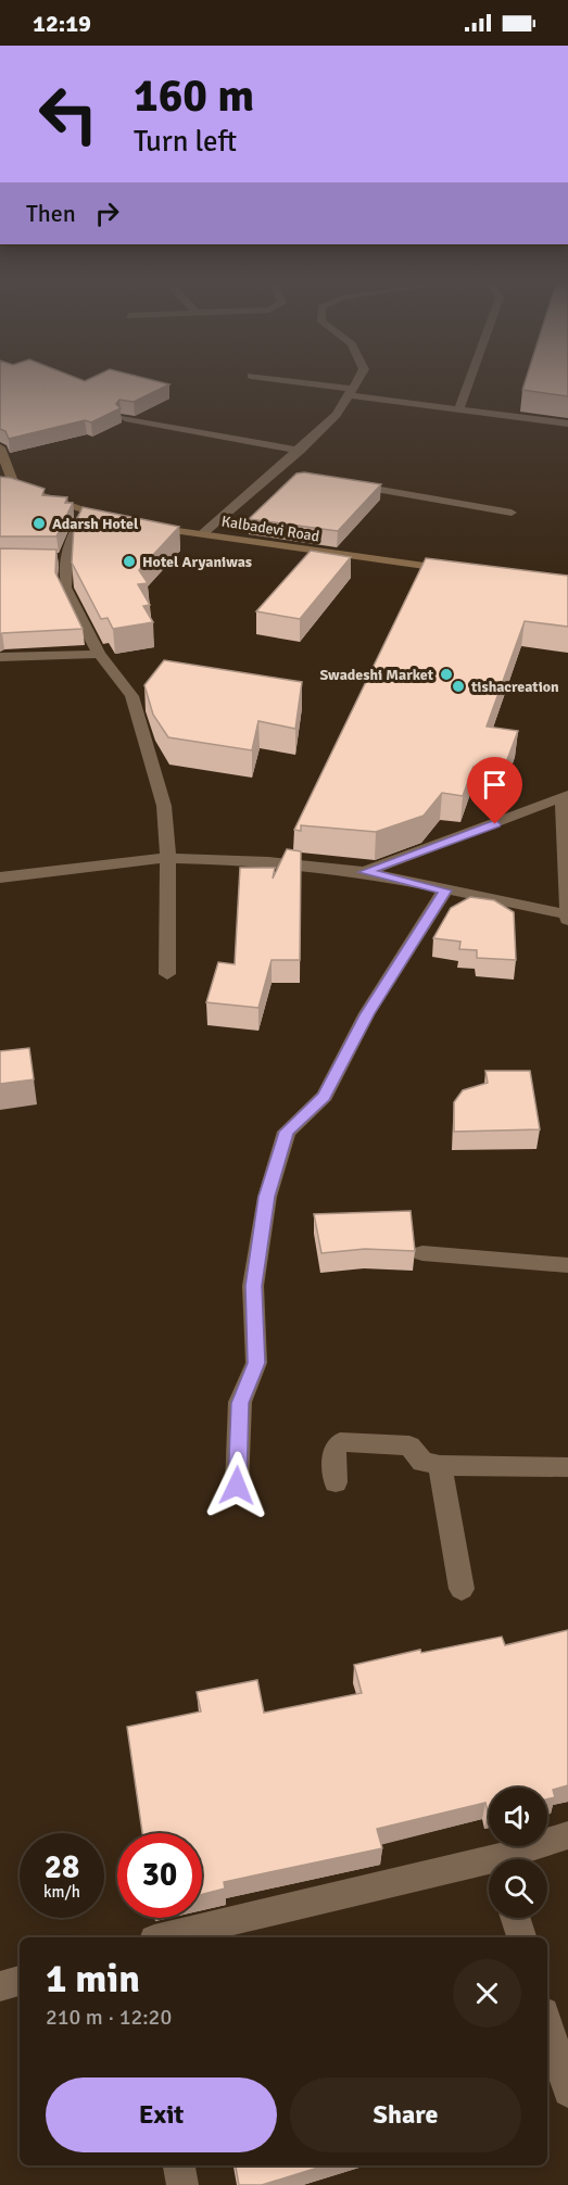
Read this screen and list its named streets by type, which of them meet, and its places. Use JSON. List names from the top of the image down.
{
  "streets": {
    "main road": ["Kalbadevi Road"]
  },
  "places": [
    "Adarsh Hotel",
    "Hotel Aryaniwas",
    "Swadeshi Market",
    "tishacreation"
  ],
  "page": {
    "status": "12:19",
    "turn": ["160 m", "Turn left"],
    "then": "Then",
    "speed": "28 km/h",
    "limit": "30",
    "heading": ["1 min", "210 m · 12:20"],
    "buttons": ["Exit", "Share"]
  }
}
